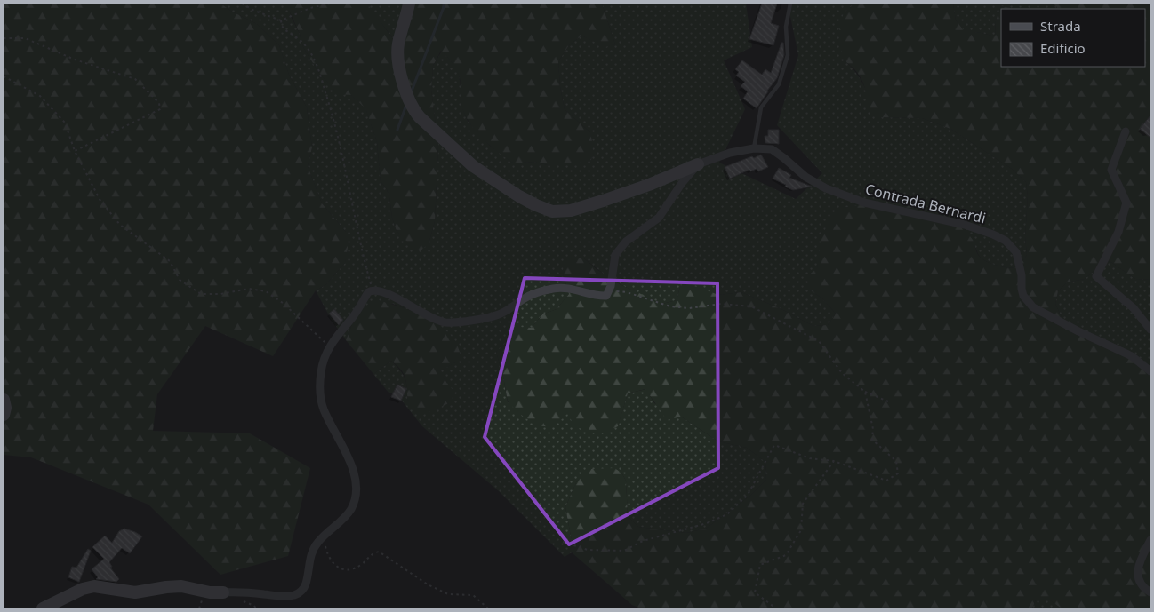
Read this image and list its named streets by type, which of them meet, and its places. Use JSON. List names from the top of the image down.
{
  "streets": {
    "street": ["Contrada Bernardi"]
  },
  "legend": ["Strada", "Edificio"]
}
